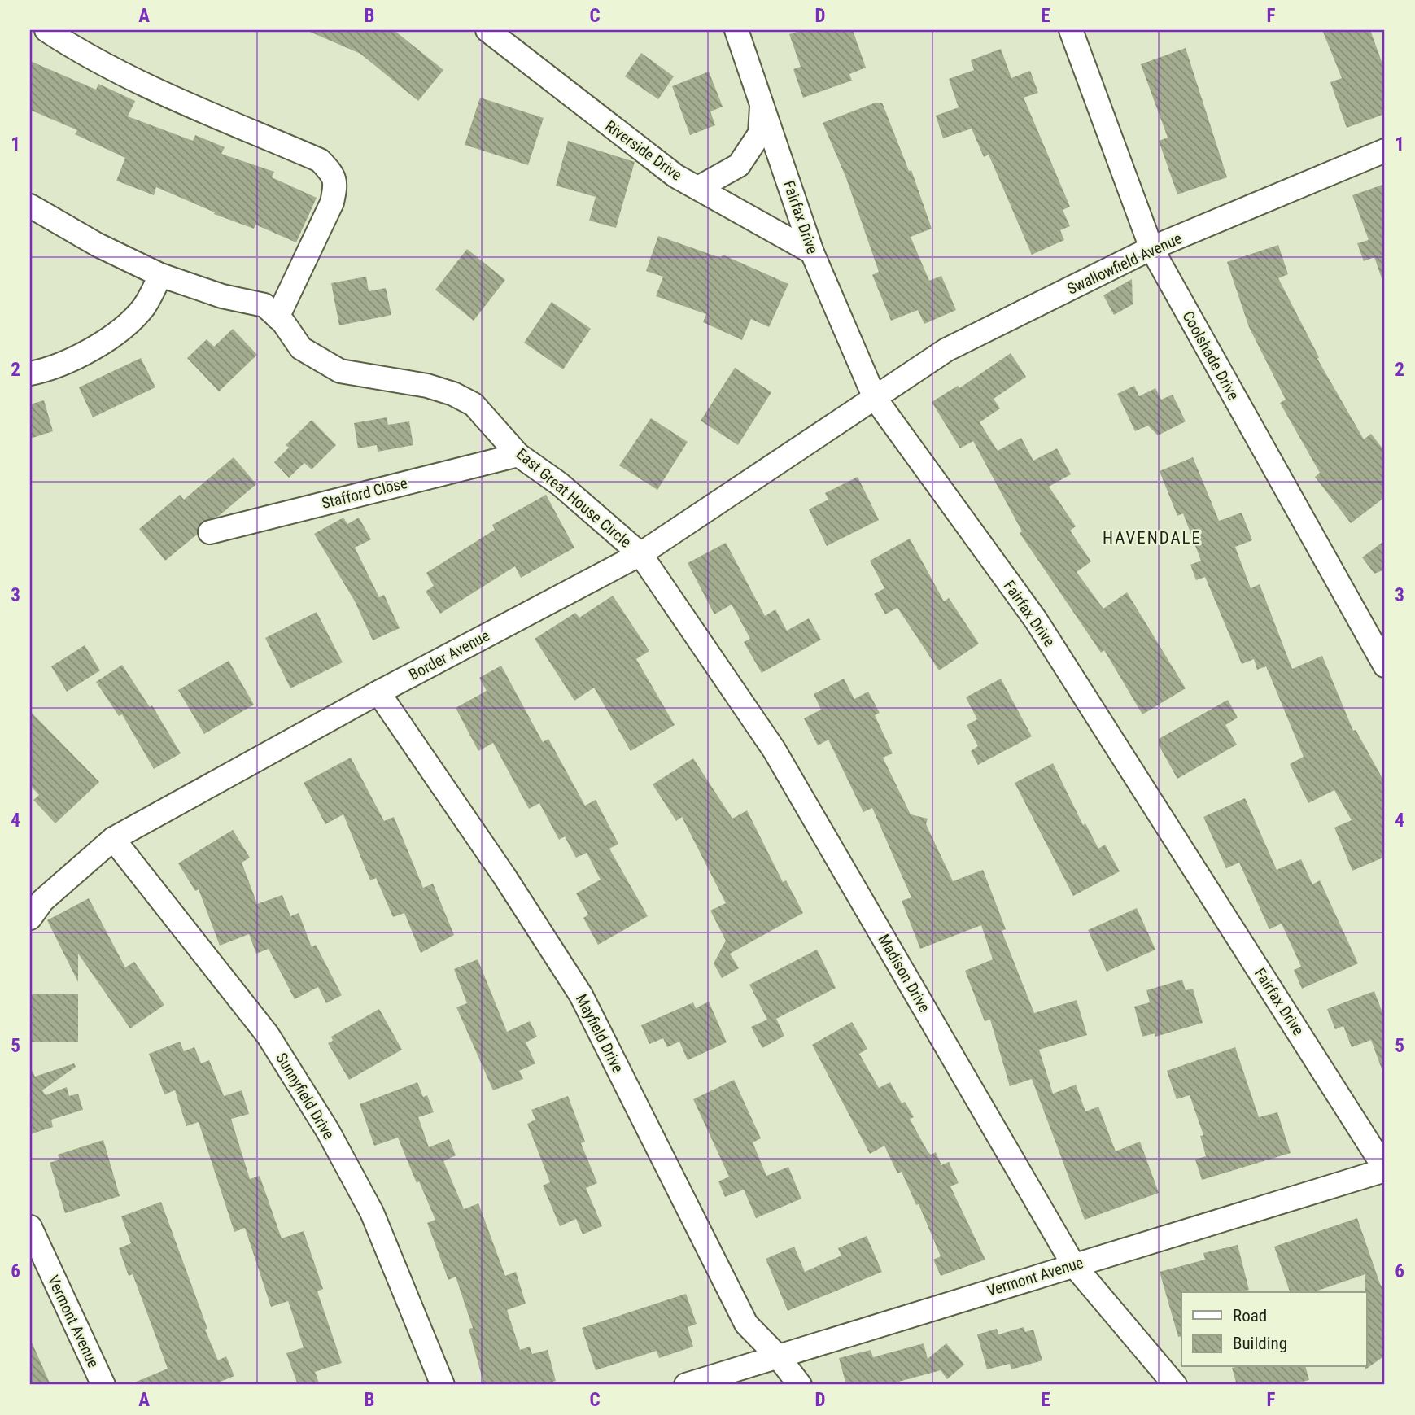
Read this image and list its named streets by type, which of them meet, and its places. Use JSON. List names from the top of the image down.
{
  "streets": {
    "street": [
      "Riverside Drive",
      "Fairfax Drive",
      "Swallowfield Avenue",
      "Coolshade Drive",
      "Stafford Close",
      "East Great House Circle",
      "Border Avenue",
      "Madison Drive",
      "Mayfield Drive",
      "Sunnyfield Drive",
      "Vermont Avenue"
    ]
  },
  "crossings": [
    ["Riverside Drive", "Fairfax Drive"],
    ["Fairfax Drive", "Swallowfield Avenue"],
    ["Fairfax Drive", "Border Avenue"],
    ["Fairfax Drive", "Vermont Avenue"],
    ["Swallowfield Avenue", "Coolshade Drive"],
    ["Swallowfield Avenue", "Border Avenue"],
    ["Stafford Close", "East Great House Circle"],
    ["East Great House Circle", "Border Avenue"],
    ["East Great House Circle", "Madison Drive"],
    ["Border Avenue", "Madison Drive"],
    ["Border Avenue", "Mayfield Drive"],
    ["Border Avenue", "Sunnyfield Drive"],
    ["Madison Drive", "Vermont Avenue"],
    ["Mayfield Drive", "Vermont Avenue"]
  ],
  "districts": ["HAVENDALE"],
  "legend": ["Road", "Building"],
  "grid": {
    "columns": [
      "A",
      "B",
      "C",
      "D",
      "E",
      "F"
    ],
    "rows": [
      "1",
      "2",
      "3",
      "4",
      "5",
      "6"
    ]
  }
}
